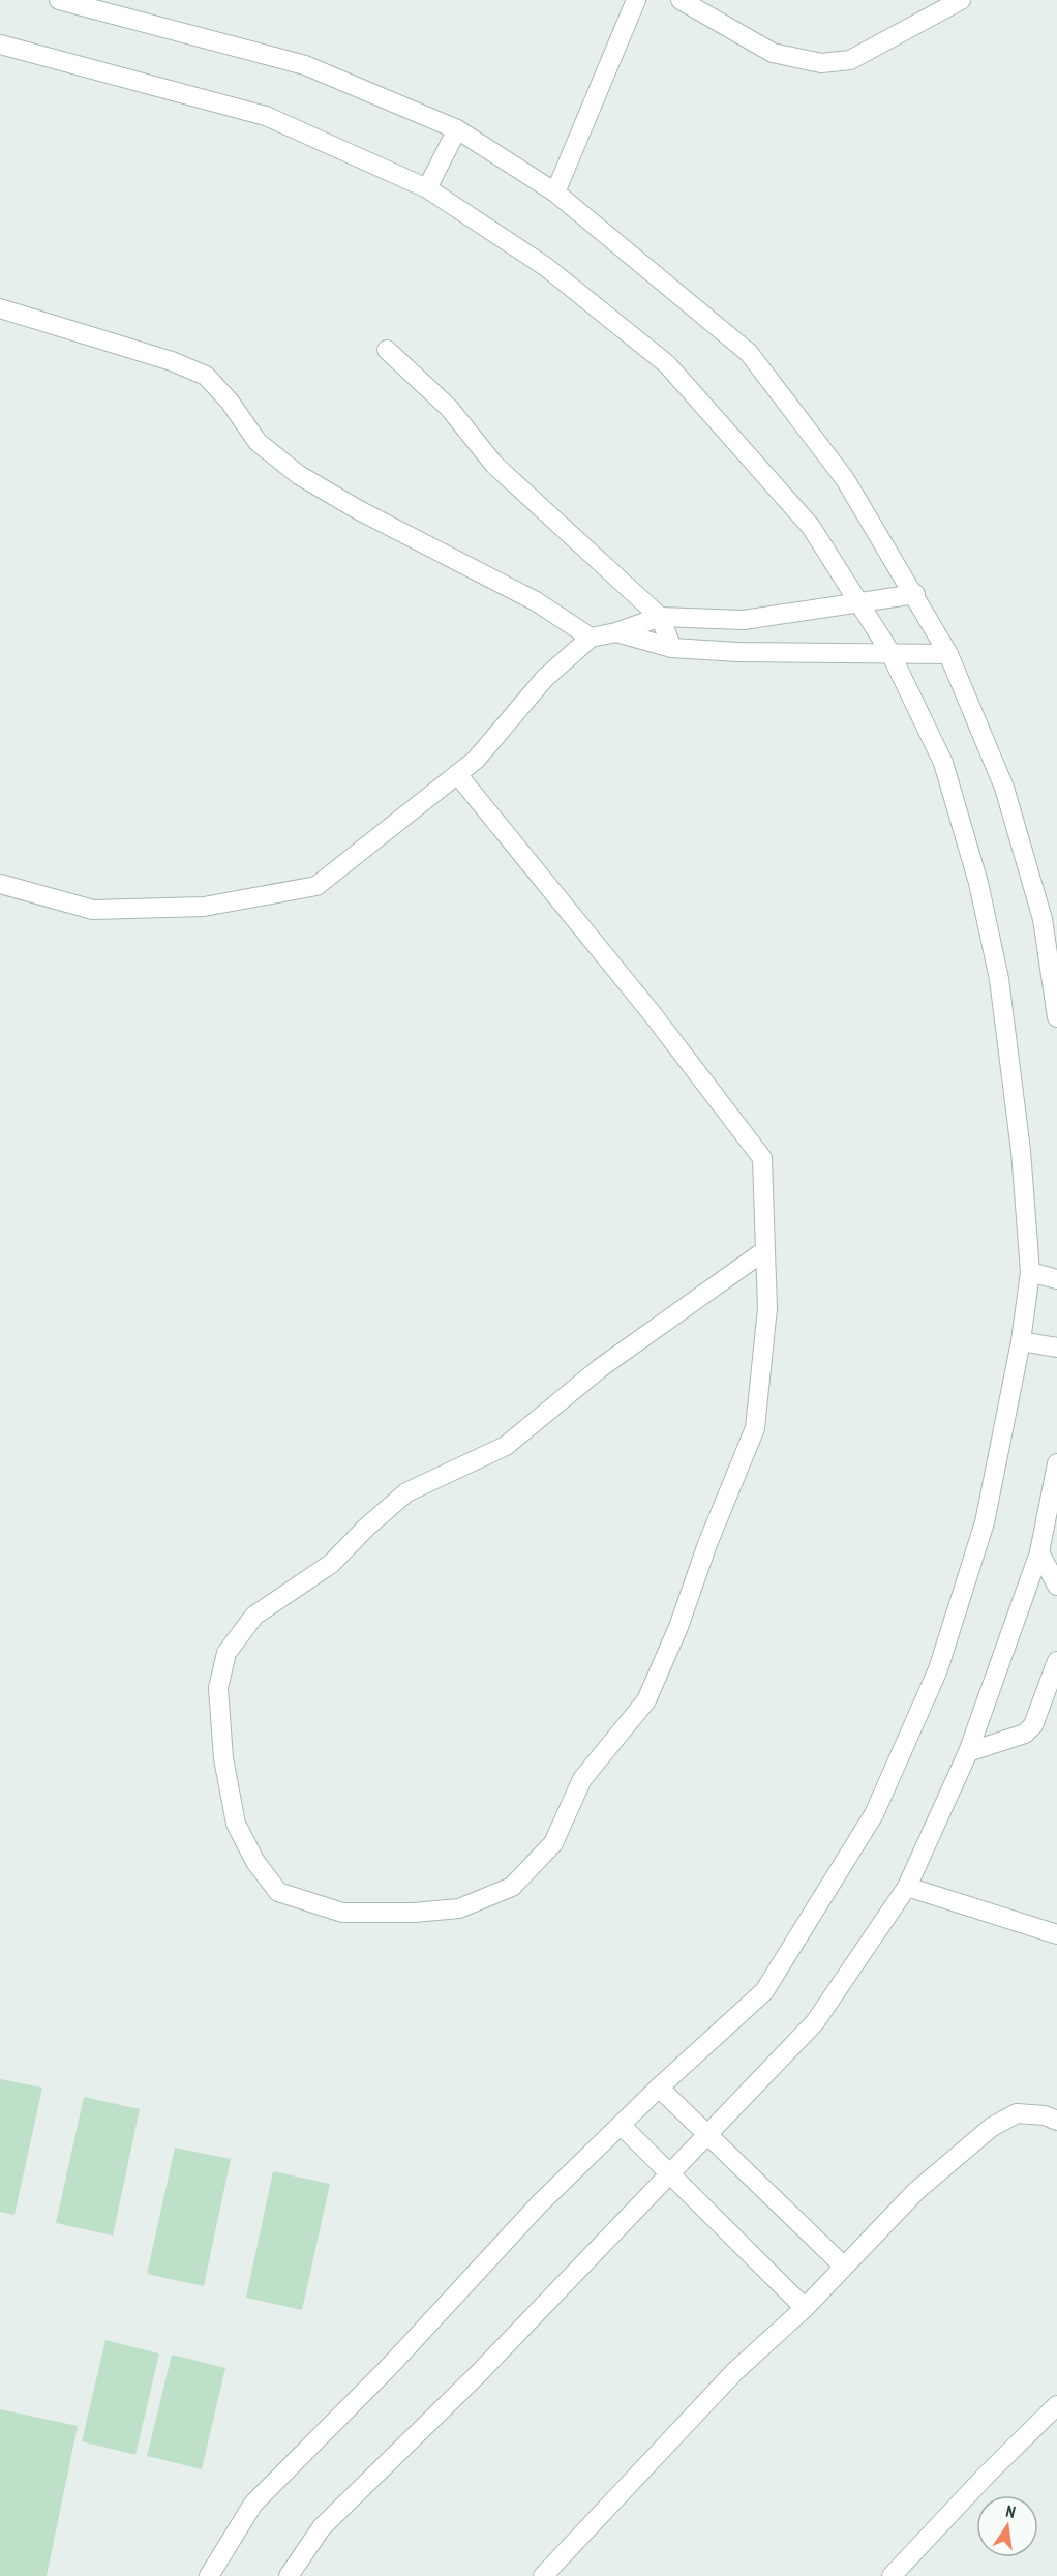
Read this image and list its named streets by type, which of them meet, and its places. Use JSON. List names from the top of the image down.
{
  "north": "top"
}
